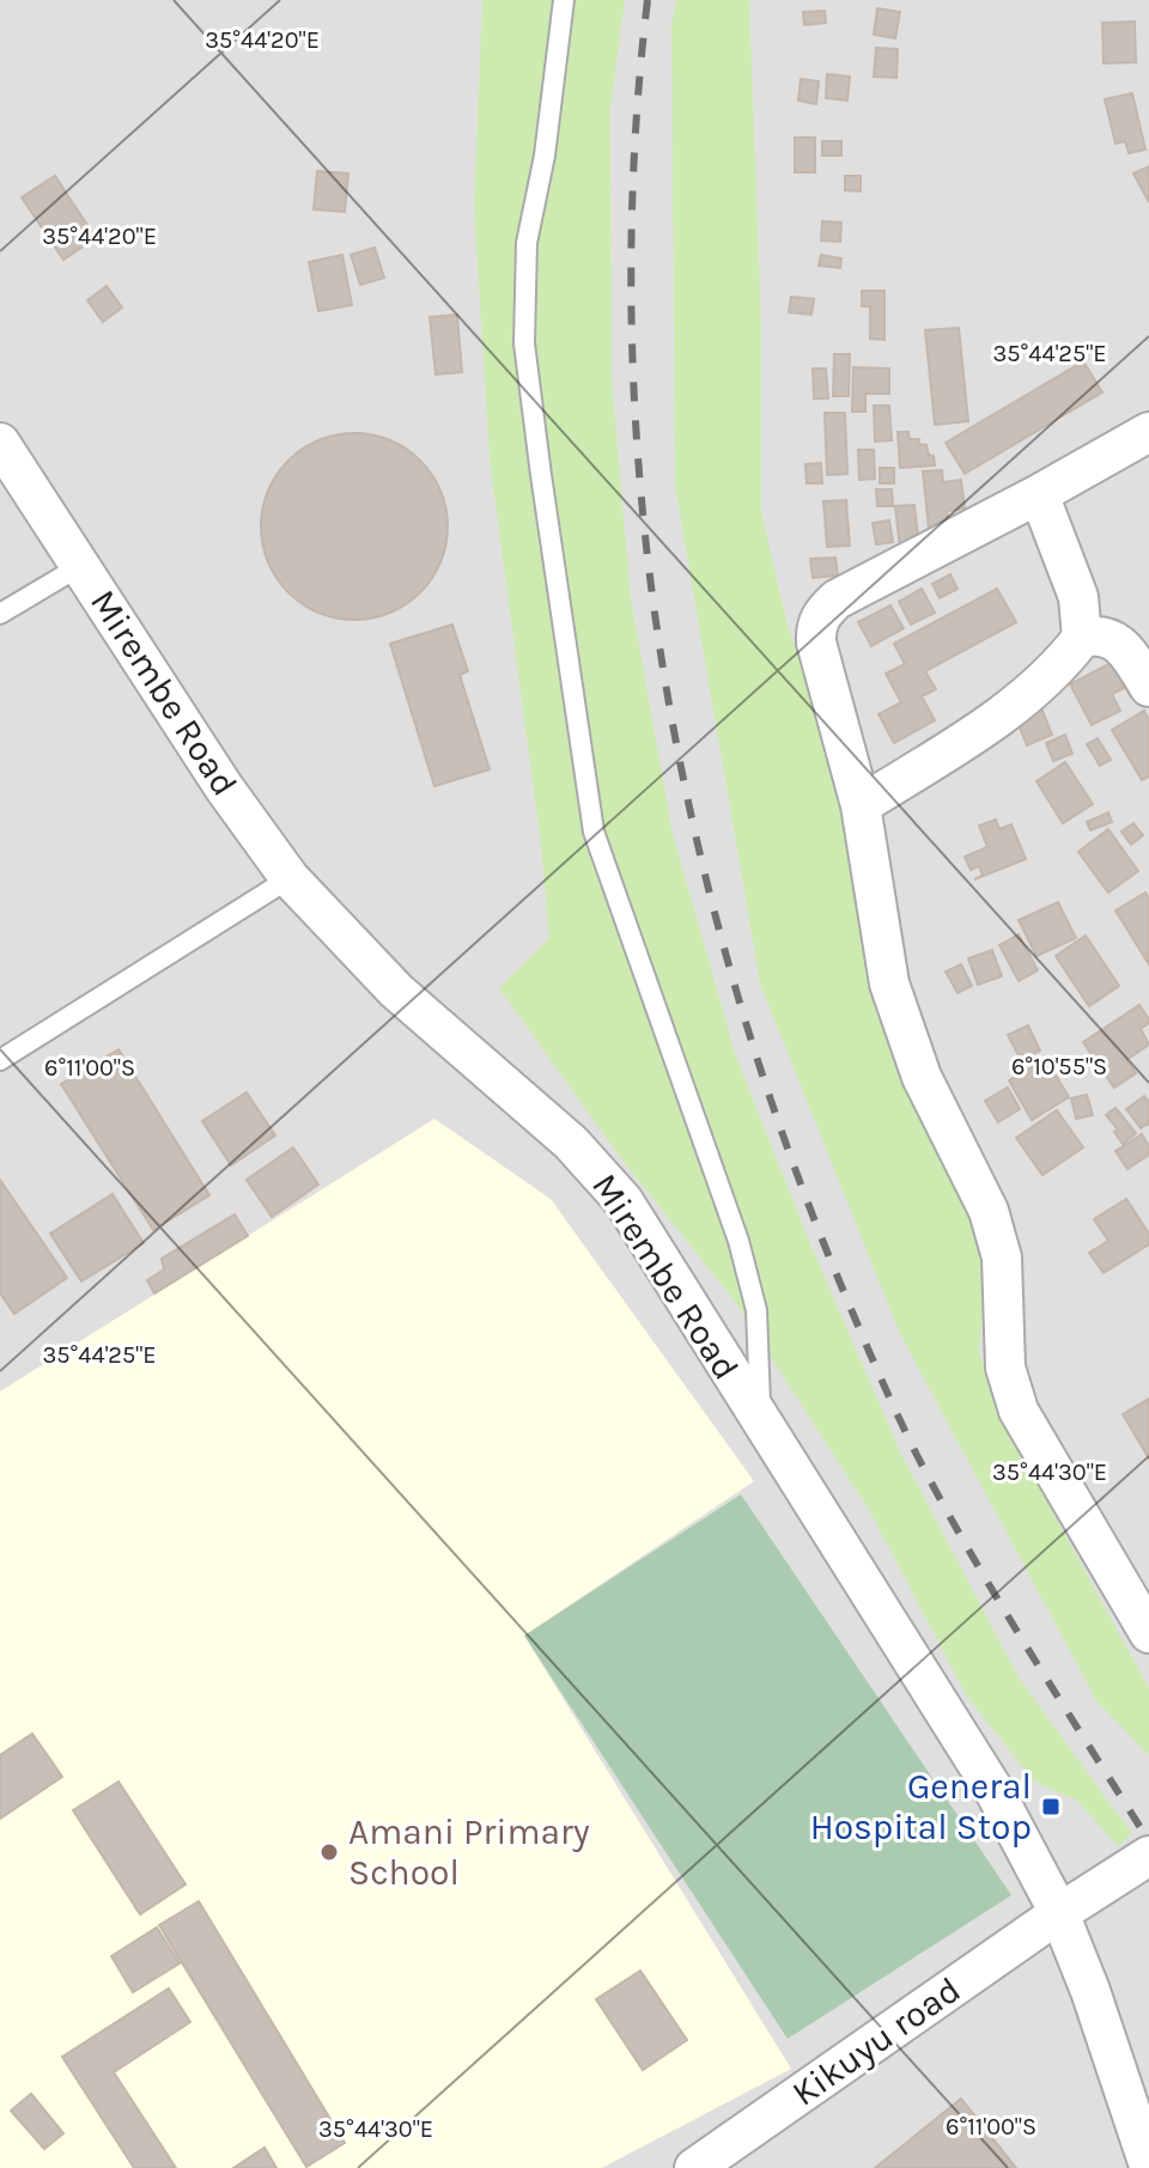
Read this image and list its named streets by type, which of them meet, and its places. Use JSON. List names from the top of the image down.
{
  "streets": {
    "street": ["Mirembe Road", "Kikuyu road"]
  },
  "crossings": [
    ["Mirembe Road", "Kikuyu road"]
  ],
  "places": {
    "transit": ["General Hospital Stop"],
    "other": ["Amani Primary School"]
  },
  "coordinates": [
    "35°44'20\"E",
    "35°44'25\"E",
    "6°10'55\"S",
    "6°11'00\"S",
    "35°44'30\"E"
  ]
}
